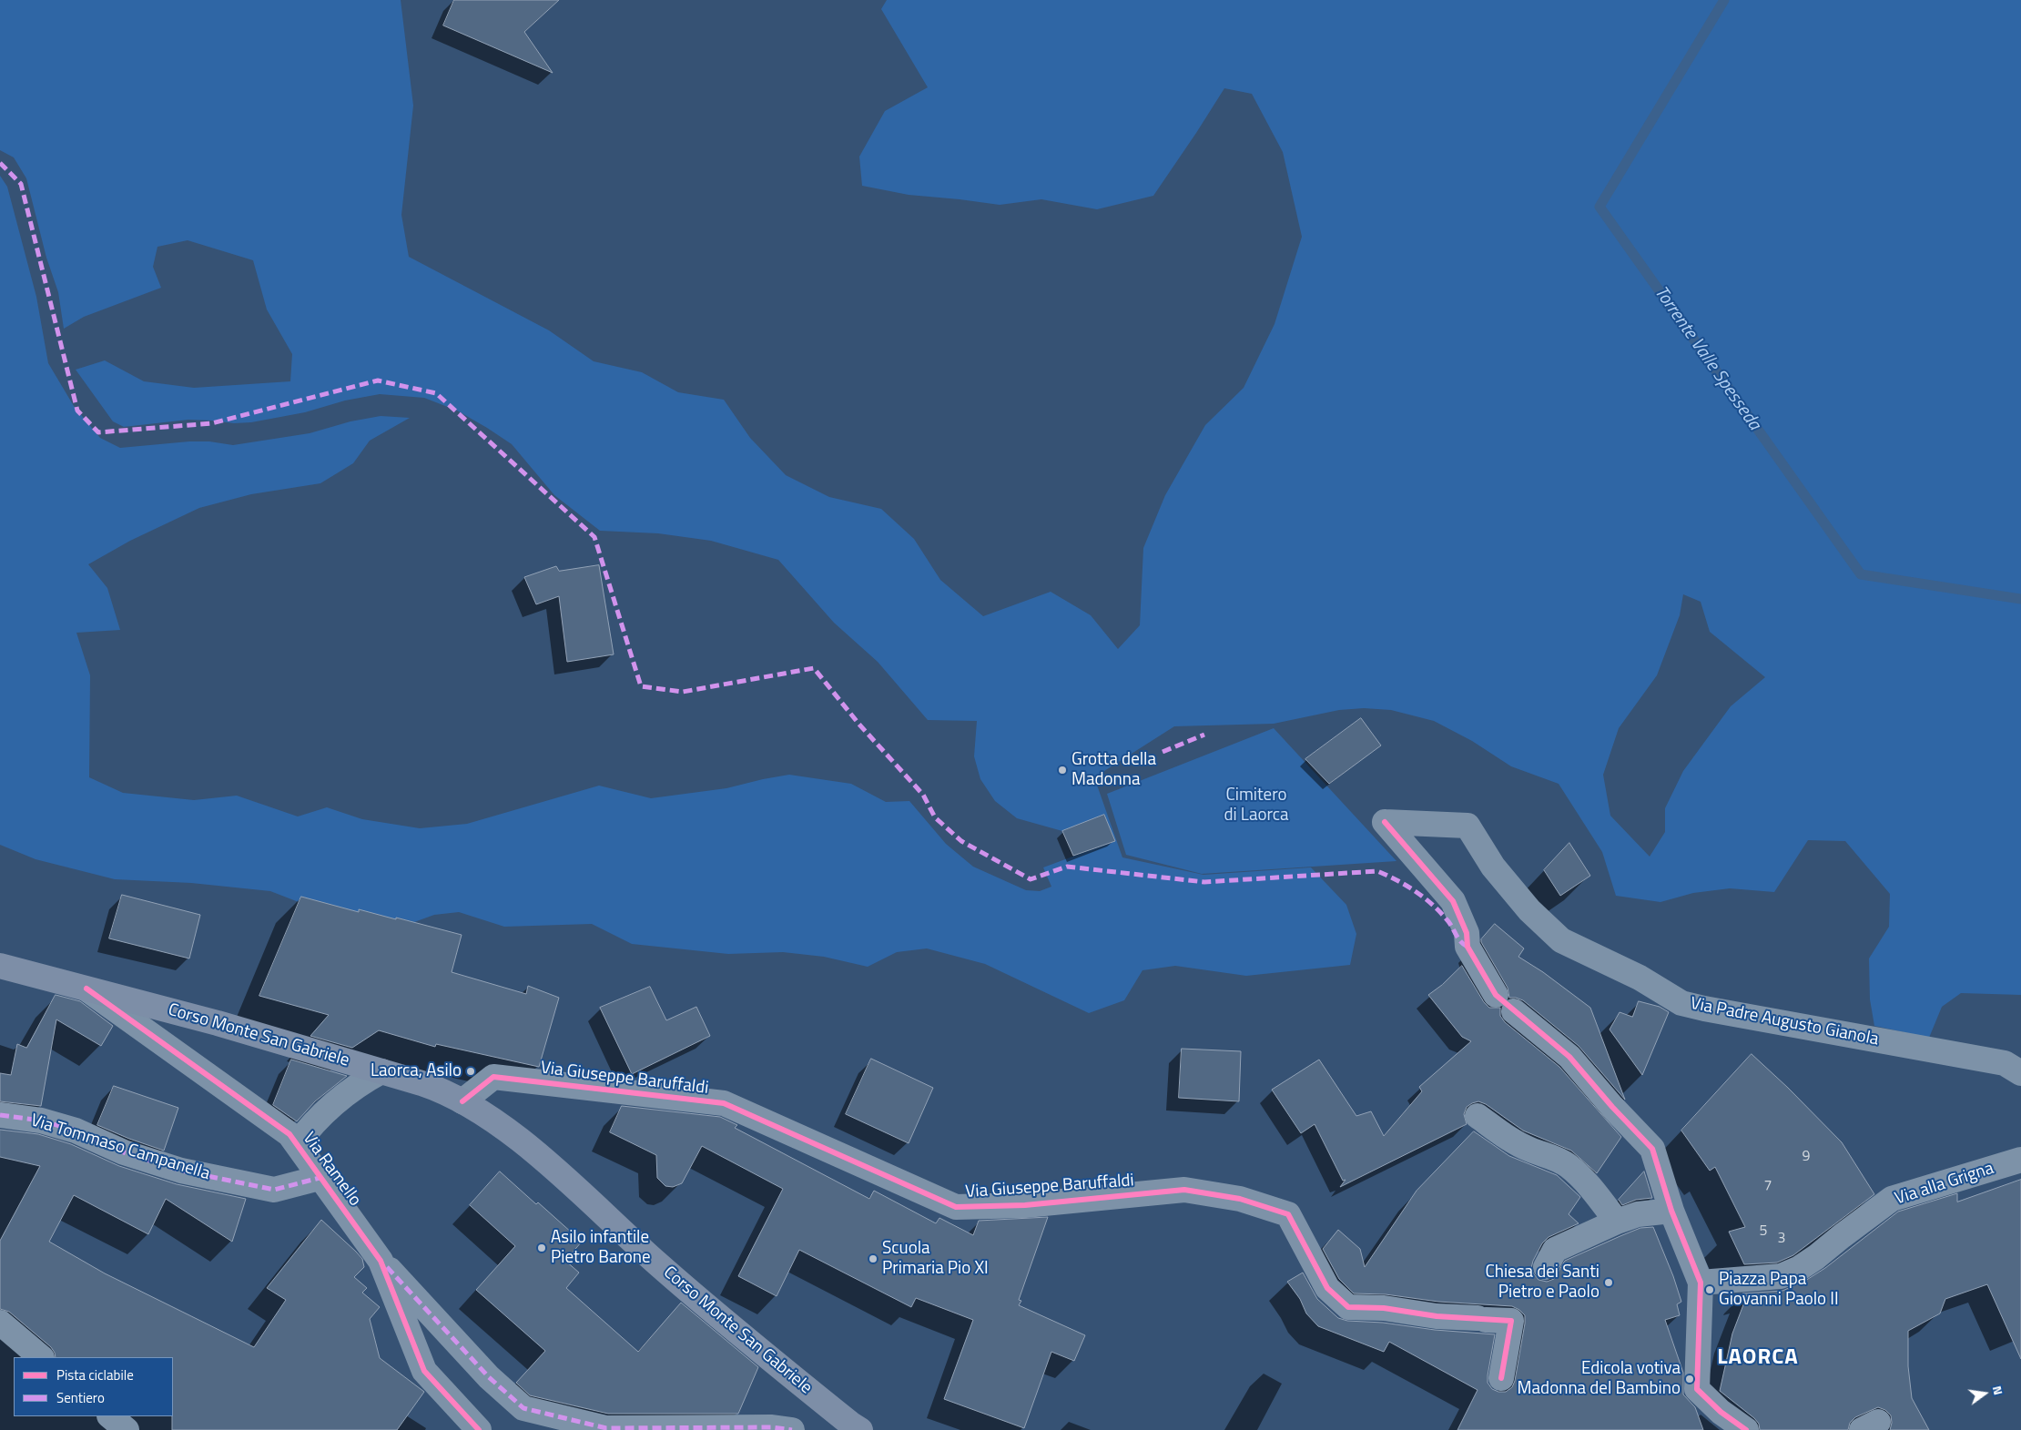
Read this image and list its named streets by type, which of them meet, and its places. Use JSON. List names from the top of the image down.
{
  "streets": {
    "main road": ["Corso Monte San Gabriele"],
    "street": [
      "Via Padre Augusto Gianola",
      "Via Giuseppe Baruffaldi",
      "Via Tommaso Campanella",
      "Via Ramello",
      "Via alla Grigna"
    ]
  },
  "crossings": [
    ["Corso Monte San Gabriele", "Via Giuseppe Baruffaldi"],
    ["Corso Monte San Gabriele", "Via Ramello"],
    ["Via Tommaso Campanella", "Via Ramello"]
  ],
  "districts": ["LAORCA"],
  "water": ["Torrente Valle Spesseda"],
  "parks": ["Cimitero di Laorca"],
  "places": [
    "Grotta della Madonna",
    "Laorca, Asilo",
    "Asilo infantile Pietro Barone",
    "Scuola Primaria Pio XI",
    "Chiesa dei Santi Pietro e Paolo",
    "Piazza Papa Giovanni Paolo II",
    "Edicola votiva Madonna del Bambino"
  ],
  "house_numbers": [
    "9",
    "7",
    "5",
    "3"
  ],
  "legend": ["Pista ciclabile", "Sentiero"],
  "north": "right"
}
